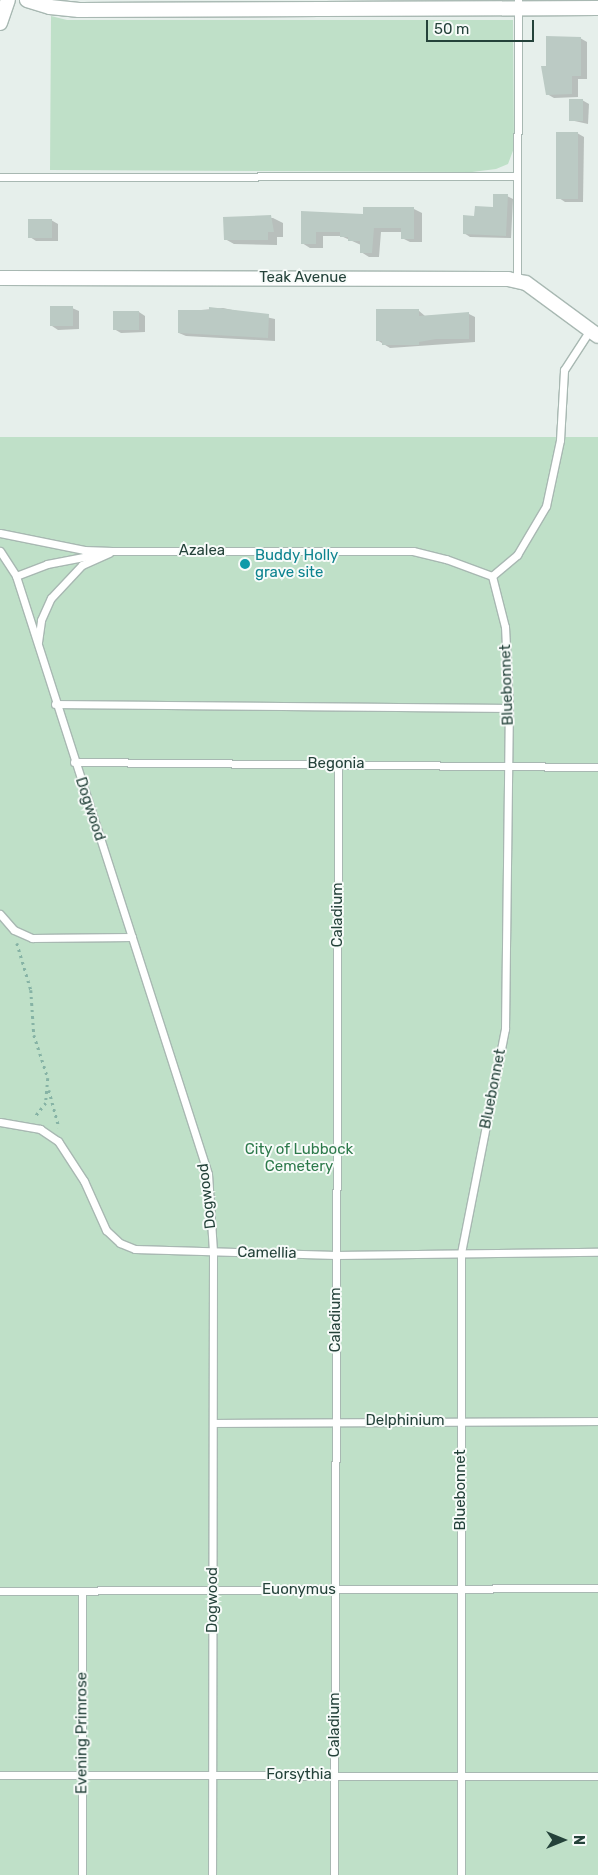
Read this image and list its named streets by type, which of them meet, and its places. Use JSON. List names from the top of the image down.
{
  "streets": {
    "street": ["Teak Avenue"],
    "lane": [
      "Azalea",
      "Bluebonnet",
      "Begonia",
      "Dogwood",
      "Caladium",
      "Camellia",
      "Delphinium",
      "Euonymus",
      "Evening Primrose",
      "Forsythia"
    ]
  },
  "crossings": [
    ["Azalea", "Bluebonnet"],
    ["Bluebonnet", "Begonia"],
    ["Bluebonnet", "Camellia"],
    ["Bluebonnet", "Delphinium"],
    ["Bluebonnet", "Euonymus"],
    ["Bluebonnet", "Forsythia"],
    ["Begonia", "Dogwood"],
    ["Begonia", "Caladium"],
    ["Dogwood", "Camellia"],
    ["Dogwood", "Delphinium"],
    ["Dogwood", "Euonymus"],
    ["Dogwood", "Forsythia"],
    ["Caladium", "Camellia"],
    ["Caladium", "Delphinium"],
    ["Caladium", "Euonymus"],
    ["Caladium", "Forsythia"],
    ["Euonymus", "Evening Primrose"],
    ["Evening Primrose", "Forsythia"]
  ],
  "parks": ["City of Lubbock Cemetery"],
  "places": ["Buddy Holly grave site"],
  "scale_bar": "50 m",
  "north": "right"
}
